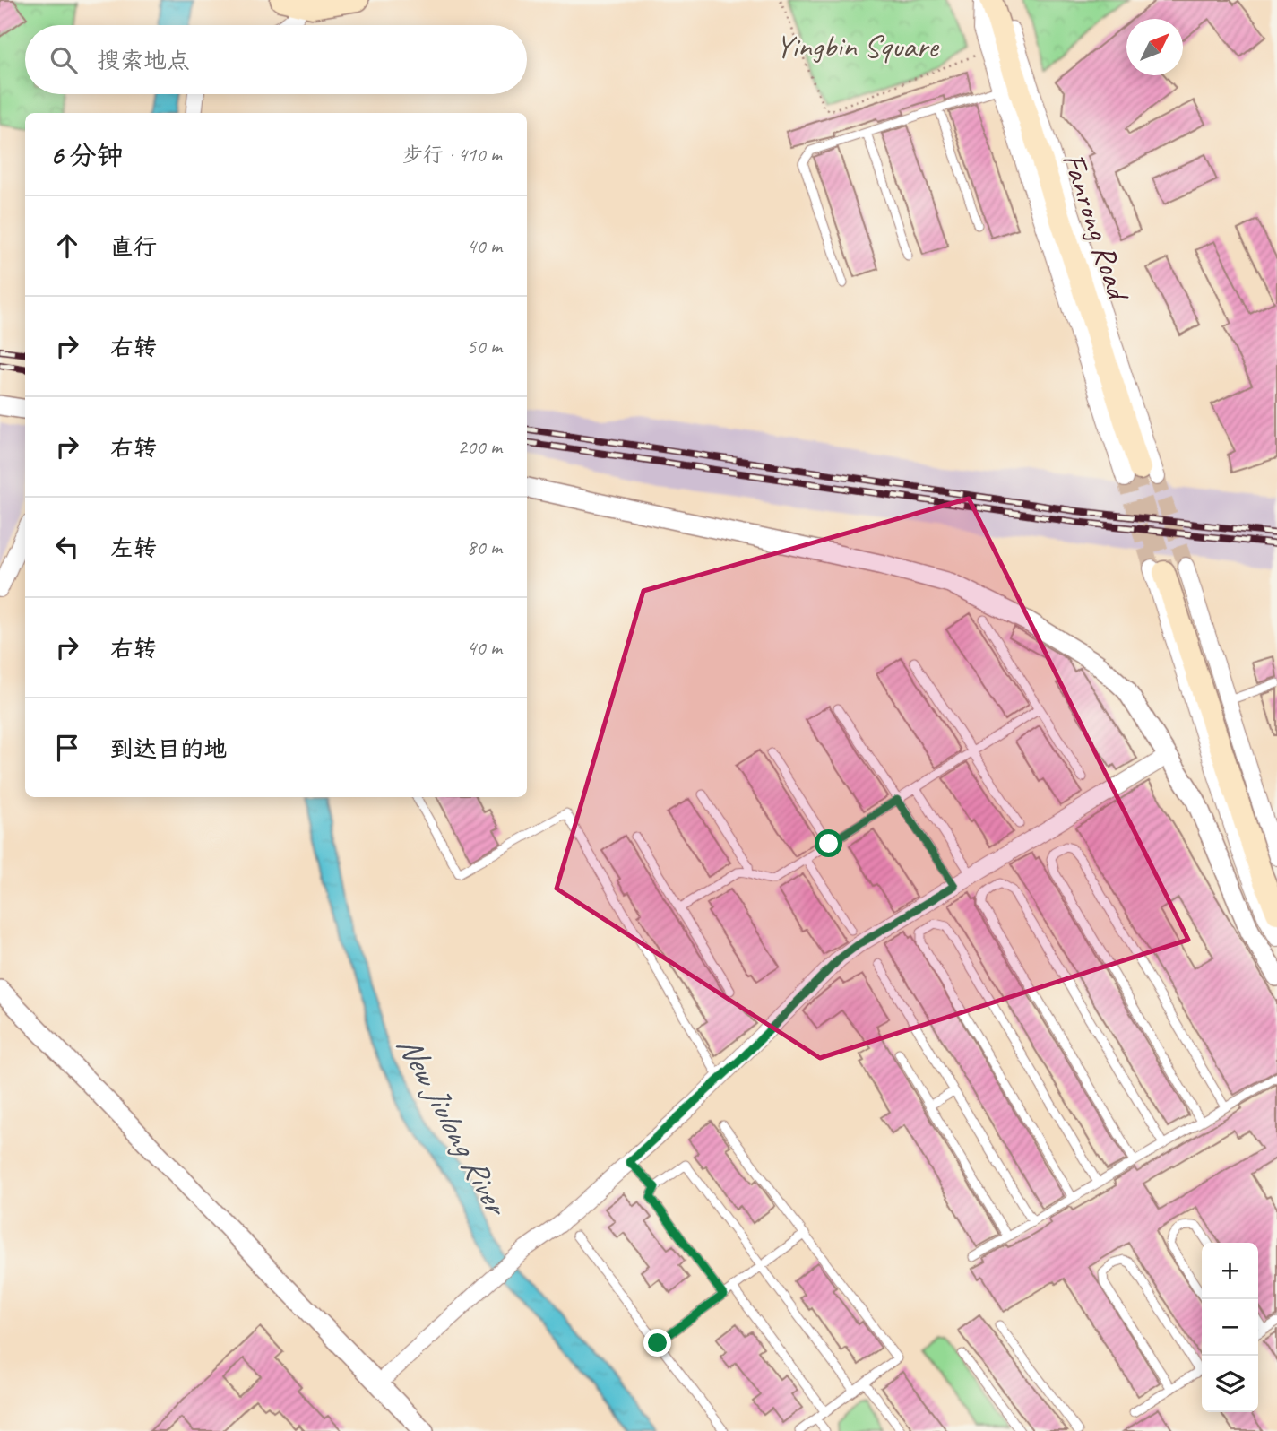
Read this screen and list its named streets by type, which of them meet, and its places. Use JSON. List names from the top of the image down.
{
  "streets": {
    "main road": ["Fanrong Road"]
  },
  "water": ["New Jiulong River"],
  "parks": ["Yingbin Square"],
  "north": "top right",
  "page": {
    "search": "搜索地点",
    "heading": ["6 分钟", "步行 · 410 m"],
    "list": [
      ["直行", "40 m"],
      ["右转", "50 m"],
      ["右转", "200 m"],
      ["左转", "80 m"],
      ["右转", "40 m"],
      "到达目的地"
    ],
    "map_buttons": ["+", "−"]
  }
}
